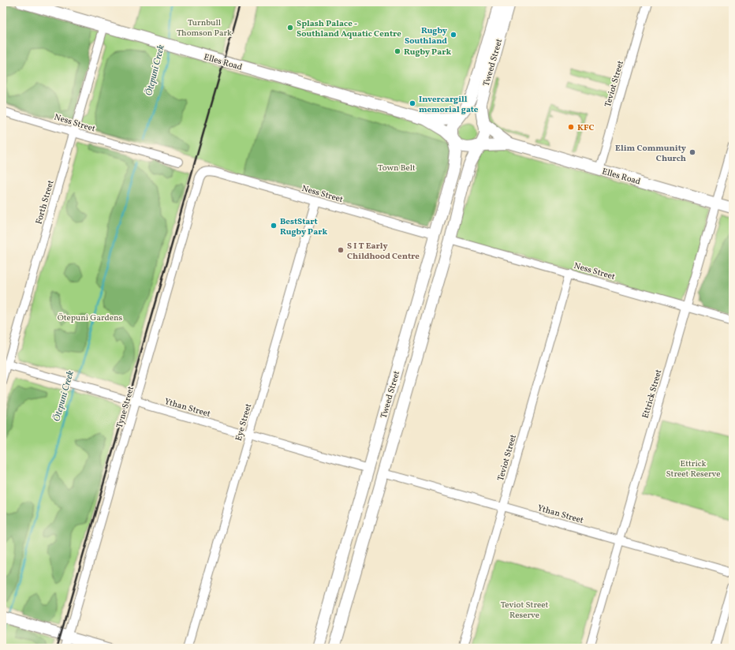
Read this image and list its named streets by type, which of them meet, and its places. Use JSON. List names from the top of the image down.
{
  "streets": {
    "main road": ["Elles Road", "Tweed Street"],
    "street": [
      "Teviot Street",
      "Ness Street",
      "Forth Street",
      "Ettrick Street",
      "Tyne Street",
      "Ythan Street",
      "Eye Street"
    ]
  },
  "crossings": [
    ["Elles Road", "Tweed Street"],
    ["Elles Road", "Teviot Street"],
    ["Elles Road", "Forth Street"],
    ["Elles Road", "Ettrick Street"],
    ["Tweed Street", "Ness Street"],
    ["Tweed Street", "Ythan Street"],
    ["Teviot Street", "Ness Street"],
    ["Teviot Street", "Ythan Street"],
    ["Ness Street", "Forth Street"],
    ["Ness Street", "Ettrick Street"],
    ["Ness Street", "Tyne Street"],
    ["Ness Street", "Eye Street"],
    ["Forth Street", "Ythan Street"],
    ["Ettrick Street", "Ythan Street"],
    ["Tyne Street", "Ythan Street"],
    ["Ythan Street", "Eye Street"]
  ],
  "water": ["Ōtepuni Creek"],
  "parks": [
    "Turnbull Thomson Park",
    "Town Belt",
    "Ōtepuni Gardens",
    "Ettrick Street Reserve",
    "Teviot Street Reserve"
  ],
  "places": [
    "Splash Palace - Southland Aquatic Centre",
    "Rugby Southland",
    "Rugby Park",
    "Invercargill memorial gate",
    "KFC",
    "Elim Community Church",
    "BestStart Rugby Park",
    "S I T Early Childhood Centre"
  ]
}
